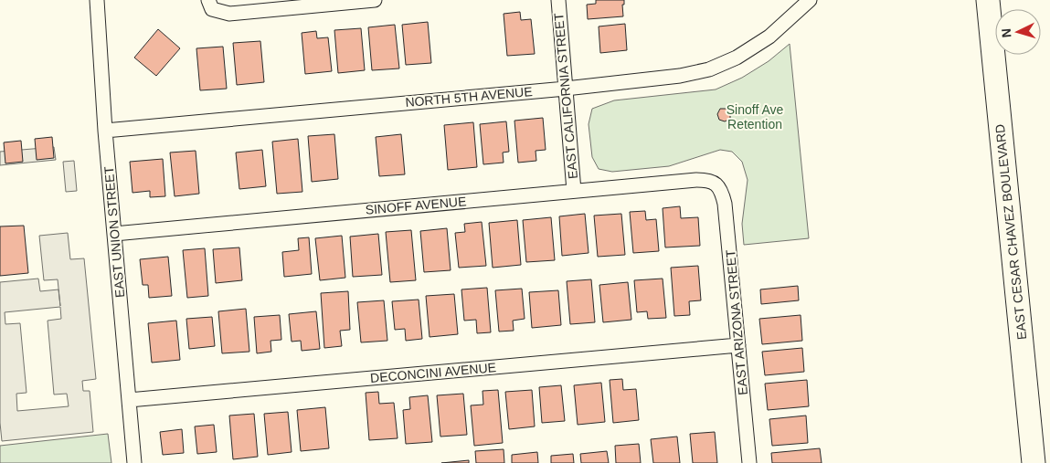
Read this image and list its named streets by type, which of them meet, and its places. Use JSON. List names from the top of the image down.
{
  "streets": {
    "highway": ["EAST CESAR CHAVEZ BOULEVARD"],
    "street": [
      "EAST CALIFORNIA STREET",
      "NORTH 5TH AVENUE",
      "SINOFF AVENUE",
      "EAST UNION STREET",
      "EAST ARIZONA STREET",
      "DECONCINI AVENUE"
    ]
  },
  "crossings": [
    ["EAST CALIFORNIA STREET", "NORTH 5TH AVENUE"],
    ["EAST CALIFORNIA STREET", "SINOFF AVENUE"],
    ["NORTH 5TH AVENUE", "EAST UNION STREET"],
    ["SINOFF AVENUE", "EAST UNION STREET"],
    ["SINOFF AVENUE", "EAST ARIZONA STREET"],
    ["EAST UNION STREET", "DECONCINI AVENUE"],
    ["EAST ARIZONA STREET", "DECONCINI AVENUE"]
  ],
  "parks": ["Sinoff Ave Retention"],
  "north": "left"
}
